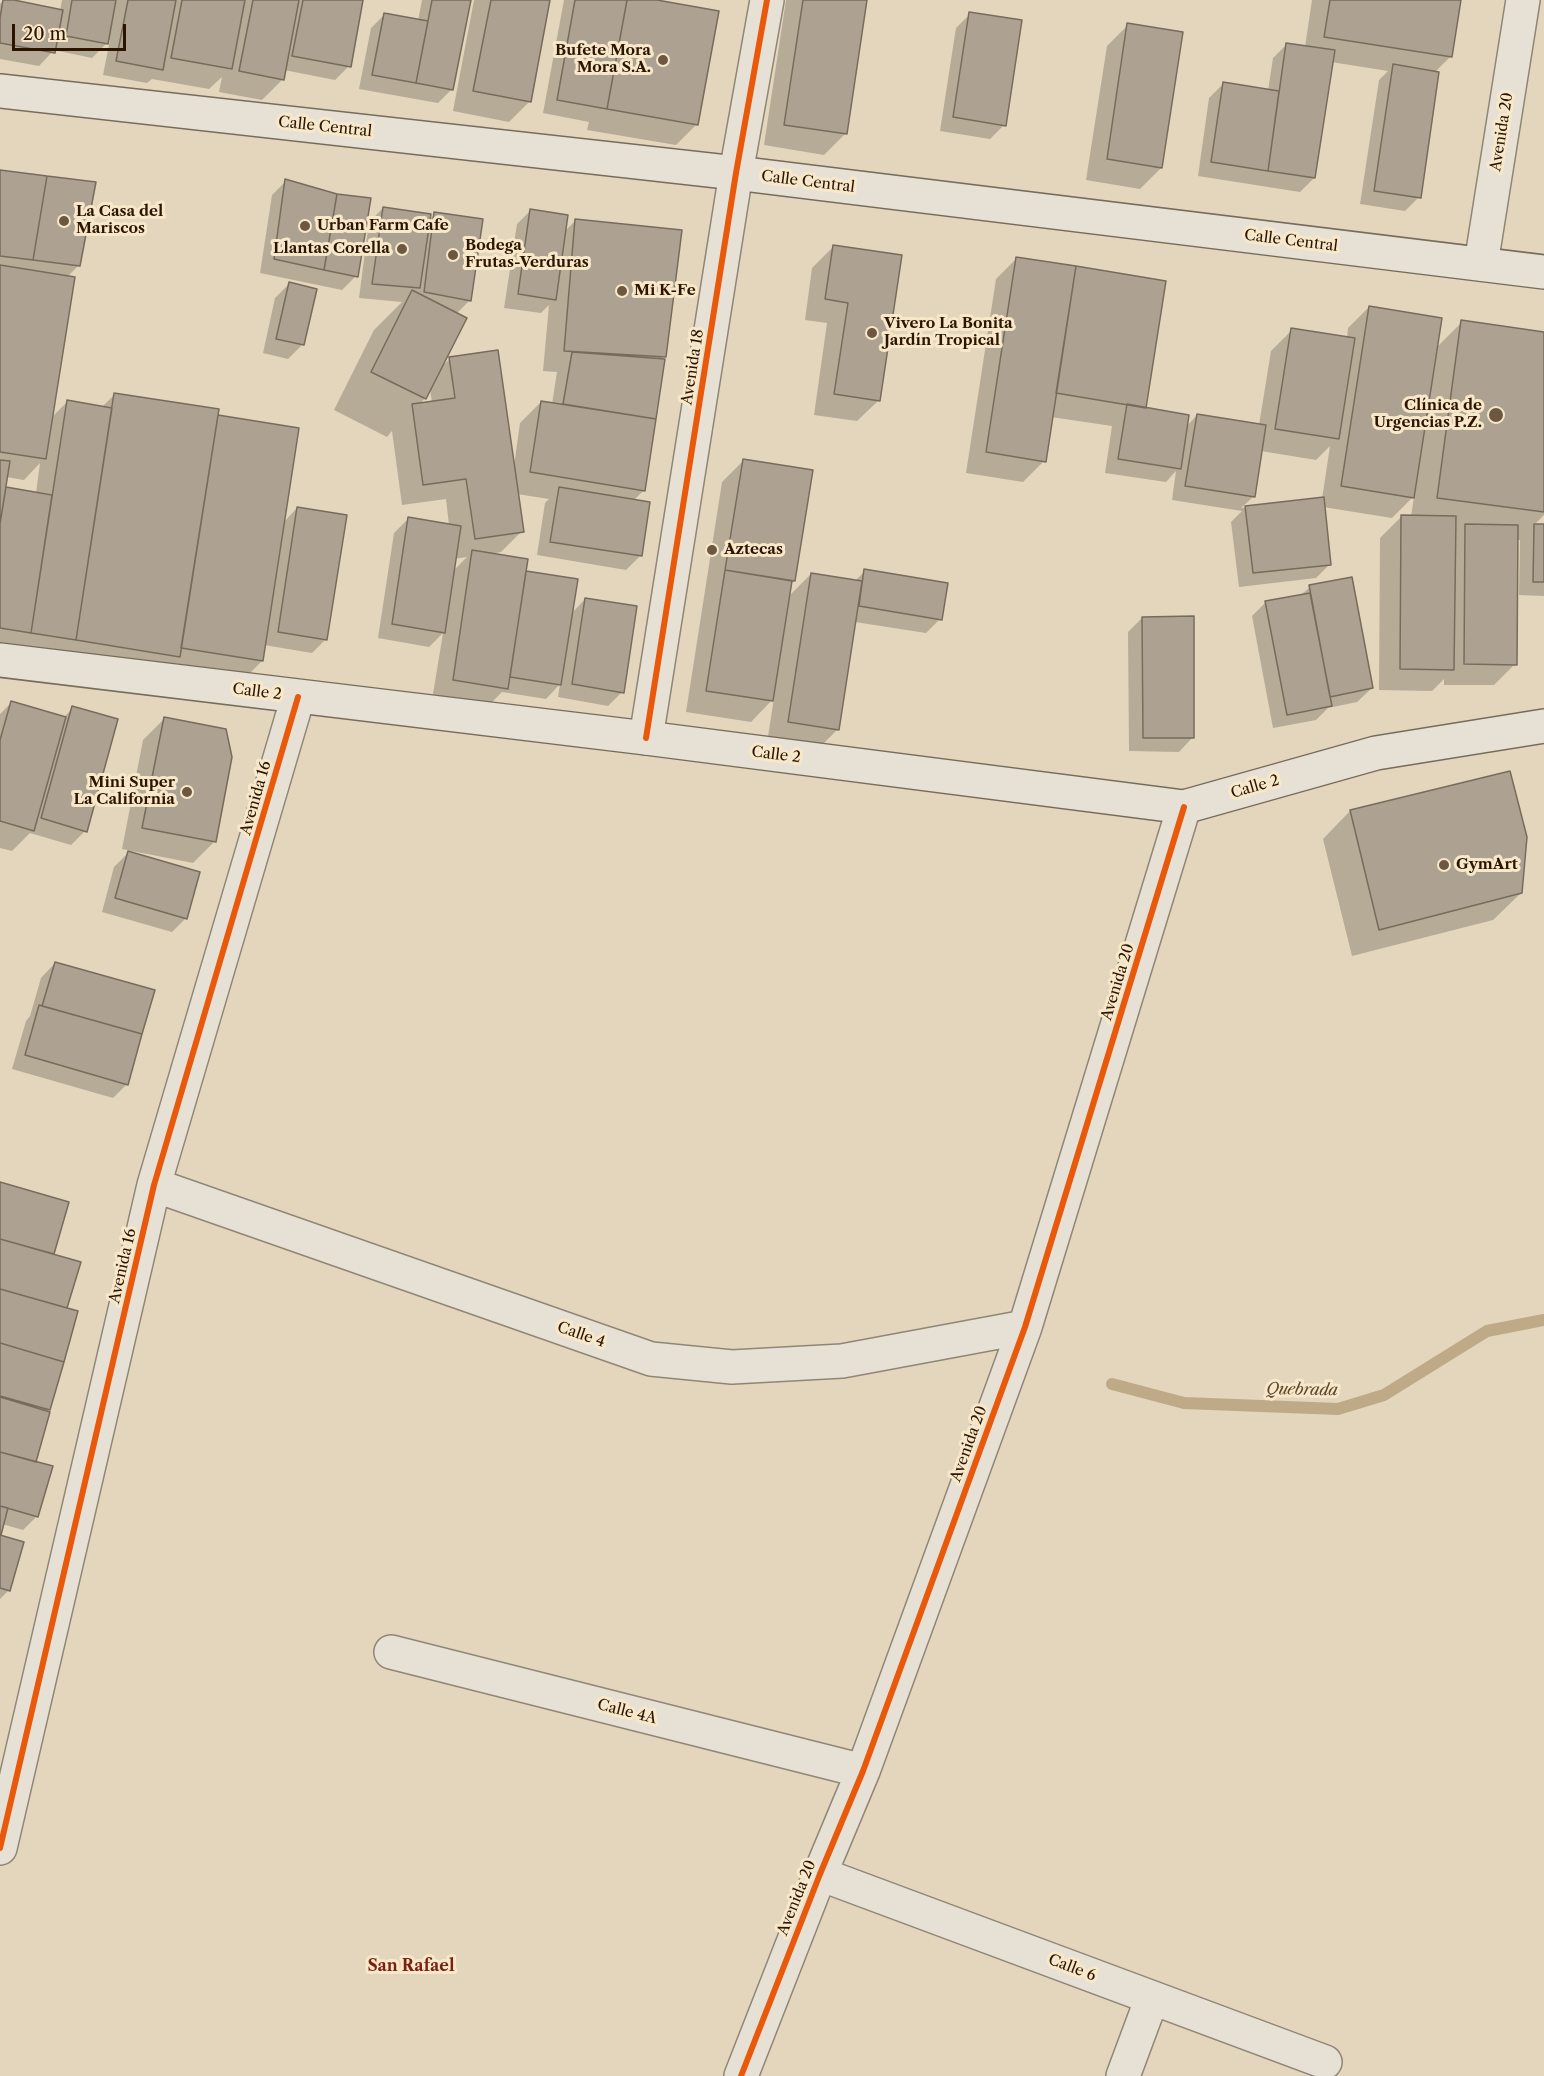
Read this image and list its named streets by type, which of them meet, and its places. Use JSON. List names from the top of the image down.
{
  "streets": {
    "street": [
      "Calle Central",
      "Avenida 20",
      "Avenida 18",
      "Calle 2",
      "Avenida 16",
      "Calle 4",
      "Calle 4A",
      "Calle 6"
    ]
  },
  "crossings": [
    ["Calle Central", "Avenida 20"],
    ["Calle Central", "Avenida 18"],
    ["Avenida 20", "Calle 2"],
    ["Avenida 20", "Calle 4"],
    ["Avenida 20", "Calle 4A"],
    ["Avenida 20", "Calle 6"],
    ["Avenida 18", "Calle 2"],
    ["Calle 2", "Avenida 16"],
    ["Avenida 16", "Calle 4"]
  ],
  "districts": ["San Rafael"],
  "water": ["Quebrada"],
  "places": [
    "Bufete Mora Mora S.A.",
    "La Casa del Mariscos",
    "Urban Farm Cafe",
    "Llantas Corella",
    "Bodega Frutas-Verduras",
    "Mi K-Fe",
    "Vivero La Bonita Jardín Tropical",
    "Clínica de Urgencias P.Z.",
    "Aztecas",
    "Mini Super La California",
    "GymArt"
  ],
  "scale_bar": "20 m"
}
